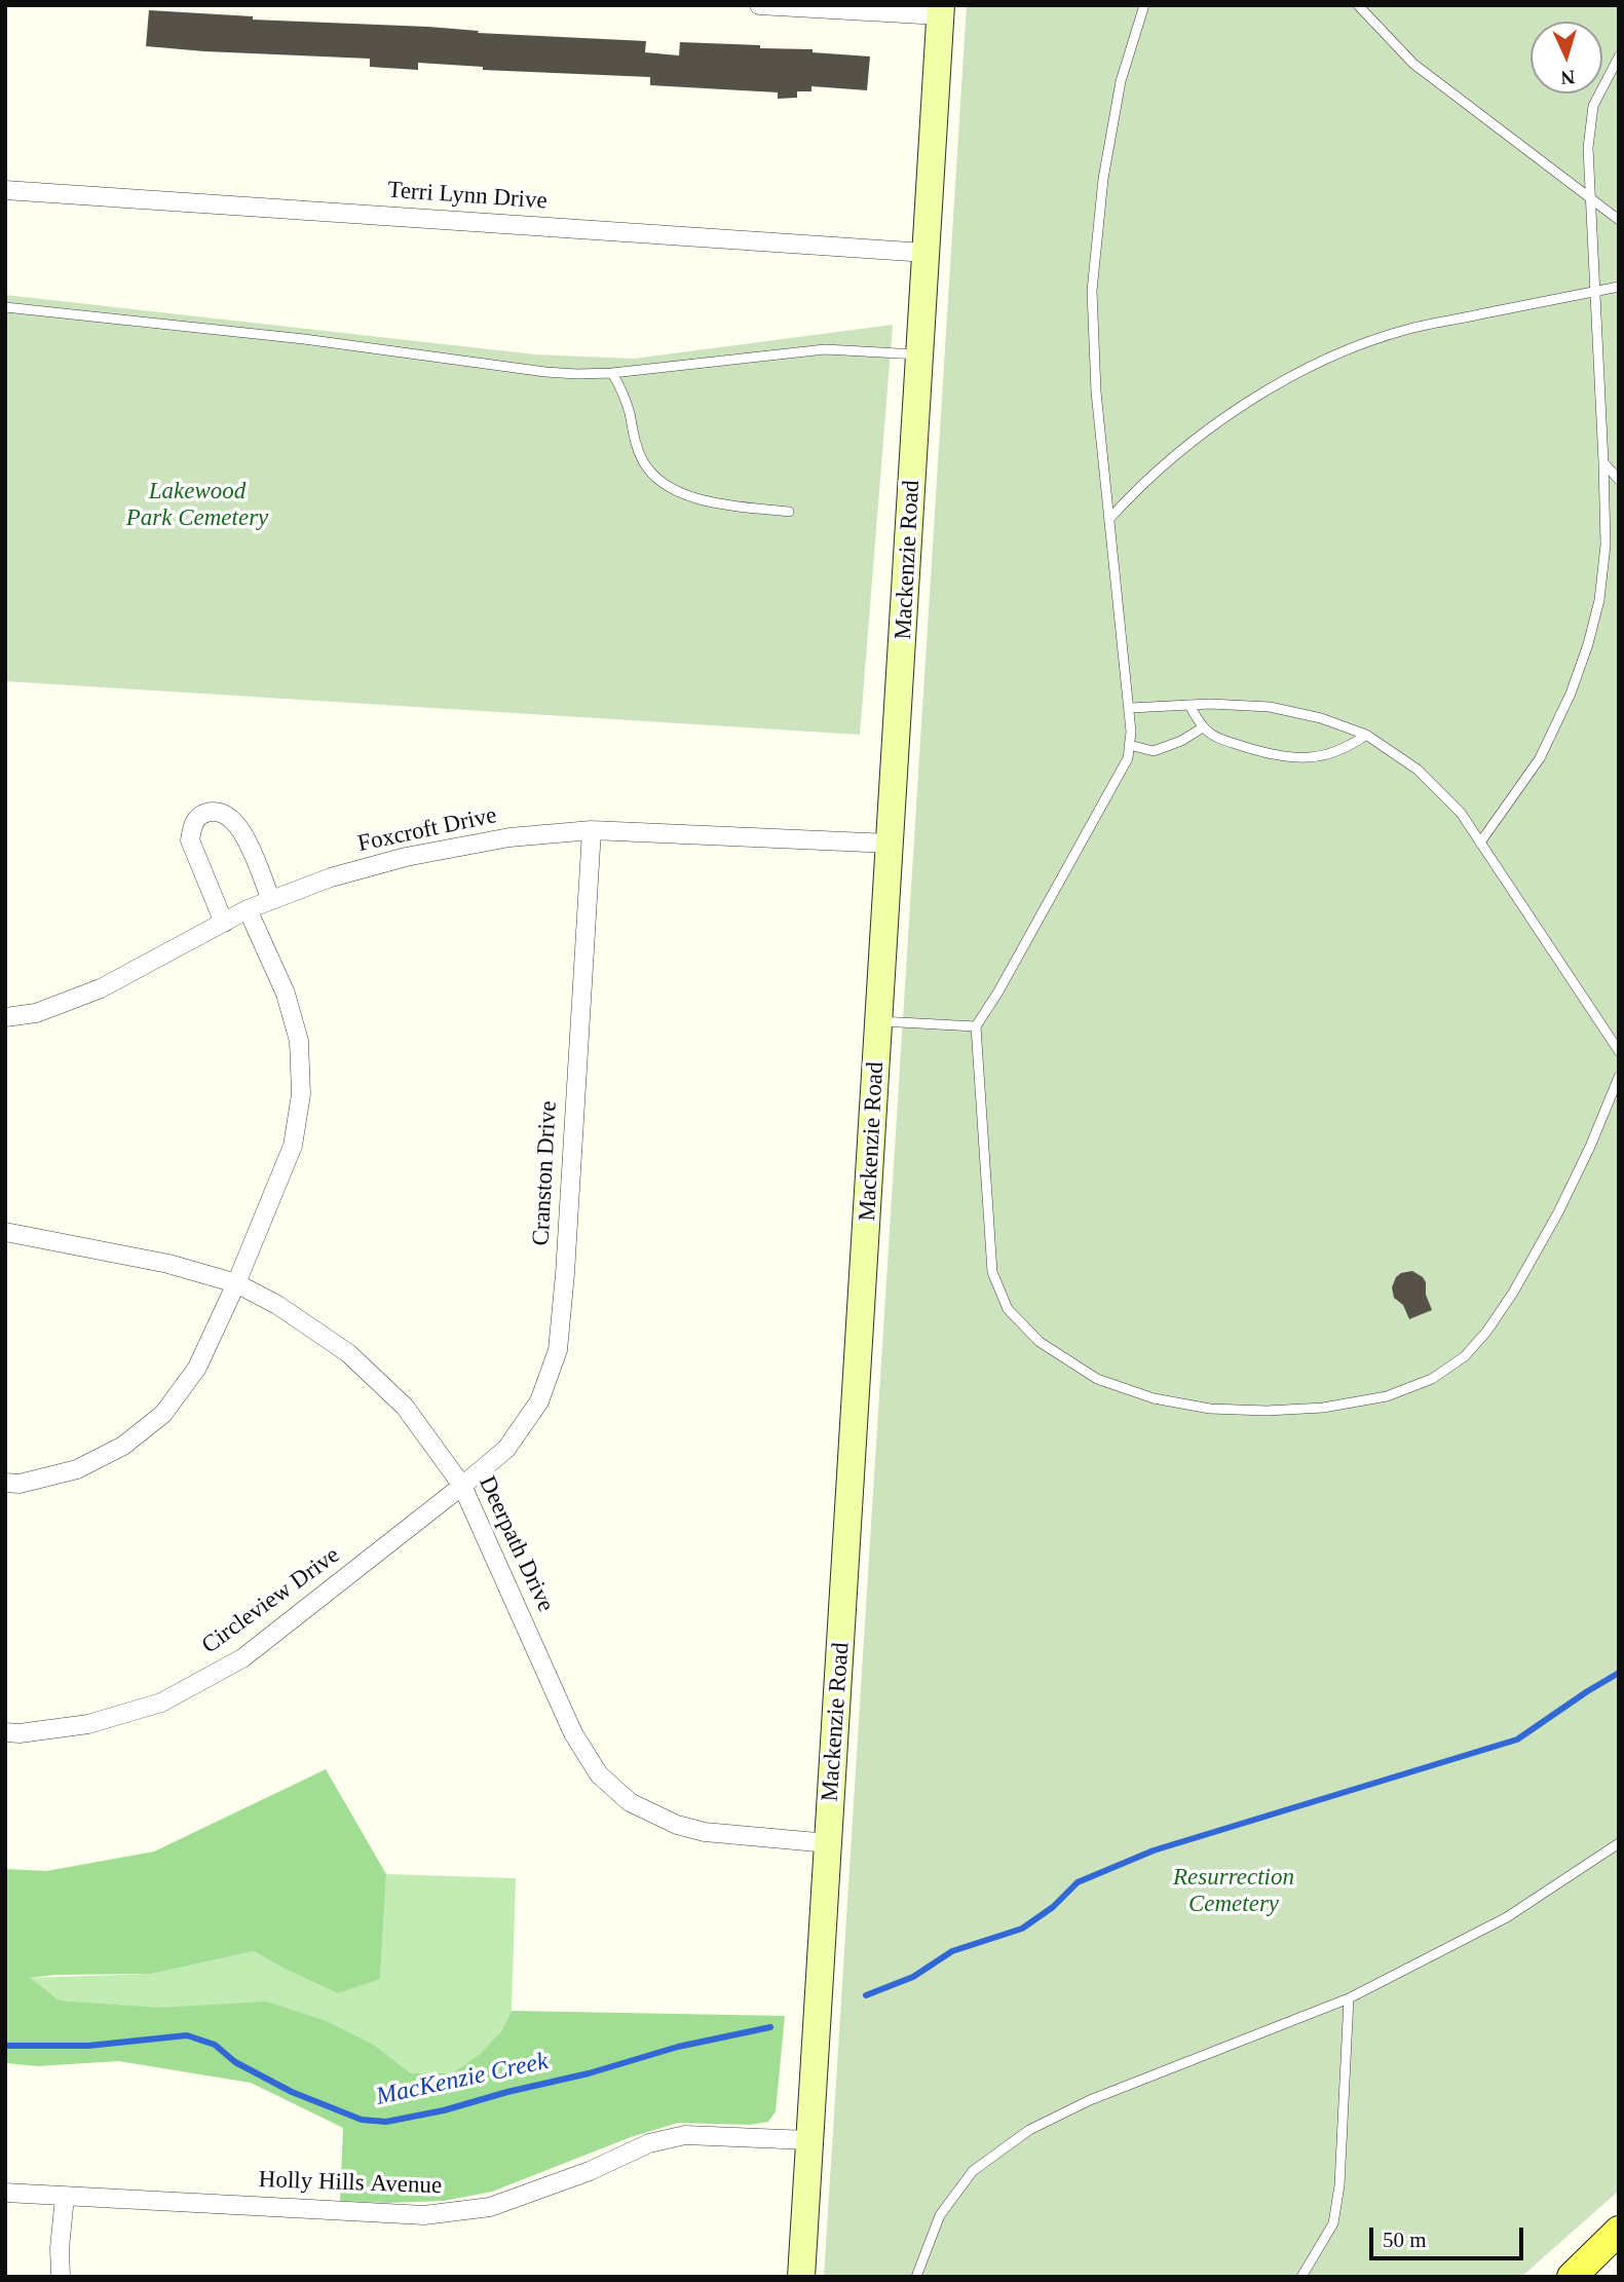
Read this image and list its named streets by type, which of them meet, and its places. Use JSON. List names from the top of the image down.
{
  "streets": {
    "main road": ["Mackenzie Road"],
    "street": [
      "Terri Lynn Drive",
      "Foxcroft Drive",
      "Cranston Drive",
      "Deerpath Drive",
      "Circleview Drive",
      "Holly Hills Avenue"
    ]
  },
  "crossings": [
    ["Terri Lynn Drive", "Mackenzie Road"],
    ["Mackenzie Road", "Foxcroft Drive"],
    ["Mackenzie Road", "Deerpath Drive"],
    ["Mackenzie Road", "Holly Hills Avenue"],
    ["Foxcroft Drive", "Cranston Drive"],
    ["Cranston Drive", "Deerpath Drive"],
    ["Cranston Drive", "Circleview Drive"],
    ["Deerpath Drive", "Circleview Drive"]
  ],
  "water": ["MacKenzie Creek"],
  "parks": ["Lakewood Park Cemetery", "Resurrection Cemetery"],
  "scale_bar": "50 m",
  "north": "bottom"
}
